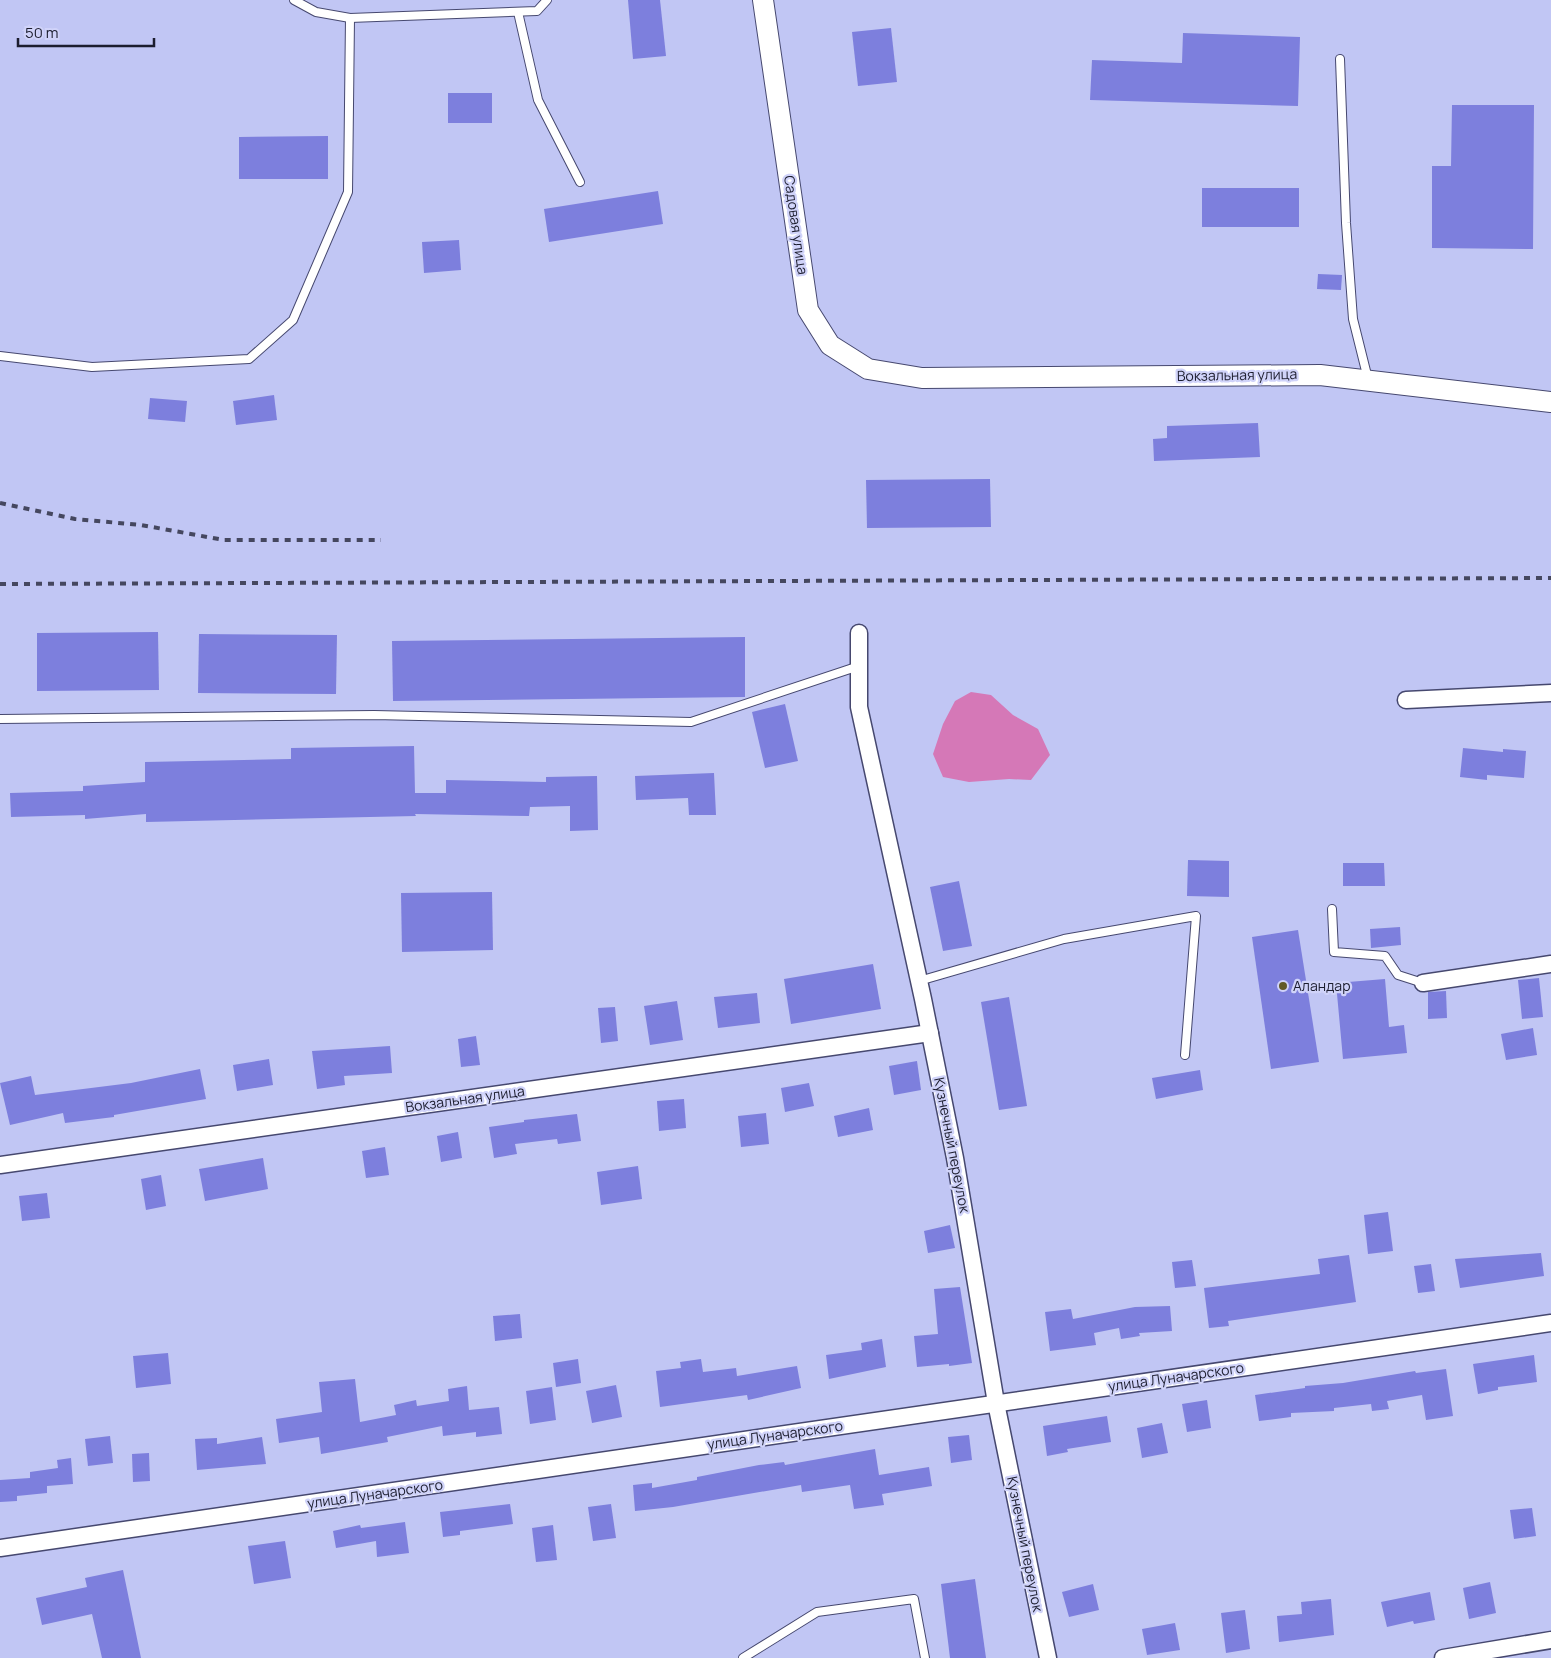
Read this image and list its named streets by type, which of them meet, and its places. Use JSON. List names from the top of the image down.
{
  "streets": {
    "street": [
      "Садовая улица",
      "Вокзальная улица",
      "Кузнечный переулок",
      "улица Луначарского"
    ]
  },
  "crossings": [
    ["Садовая улица", "Вокзальная улица"],
    ["Вокзальная улица", "Кузнечный переулок"],
    ["Кузнечный переулок", "улица Луначарского"]
  ],
  "places": ["Аландар"],
  "scale_bar": "50 m"
}
